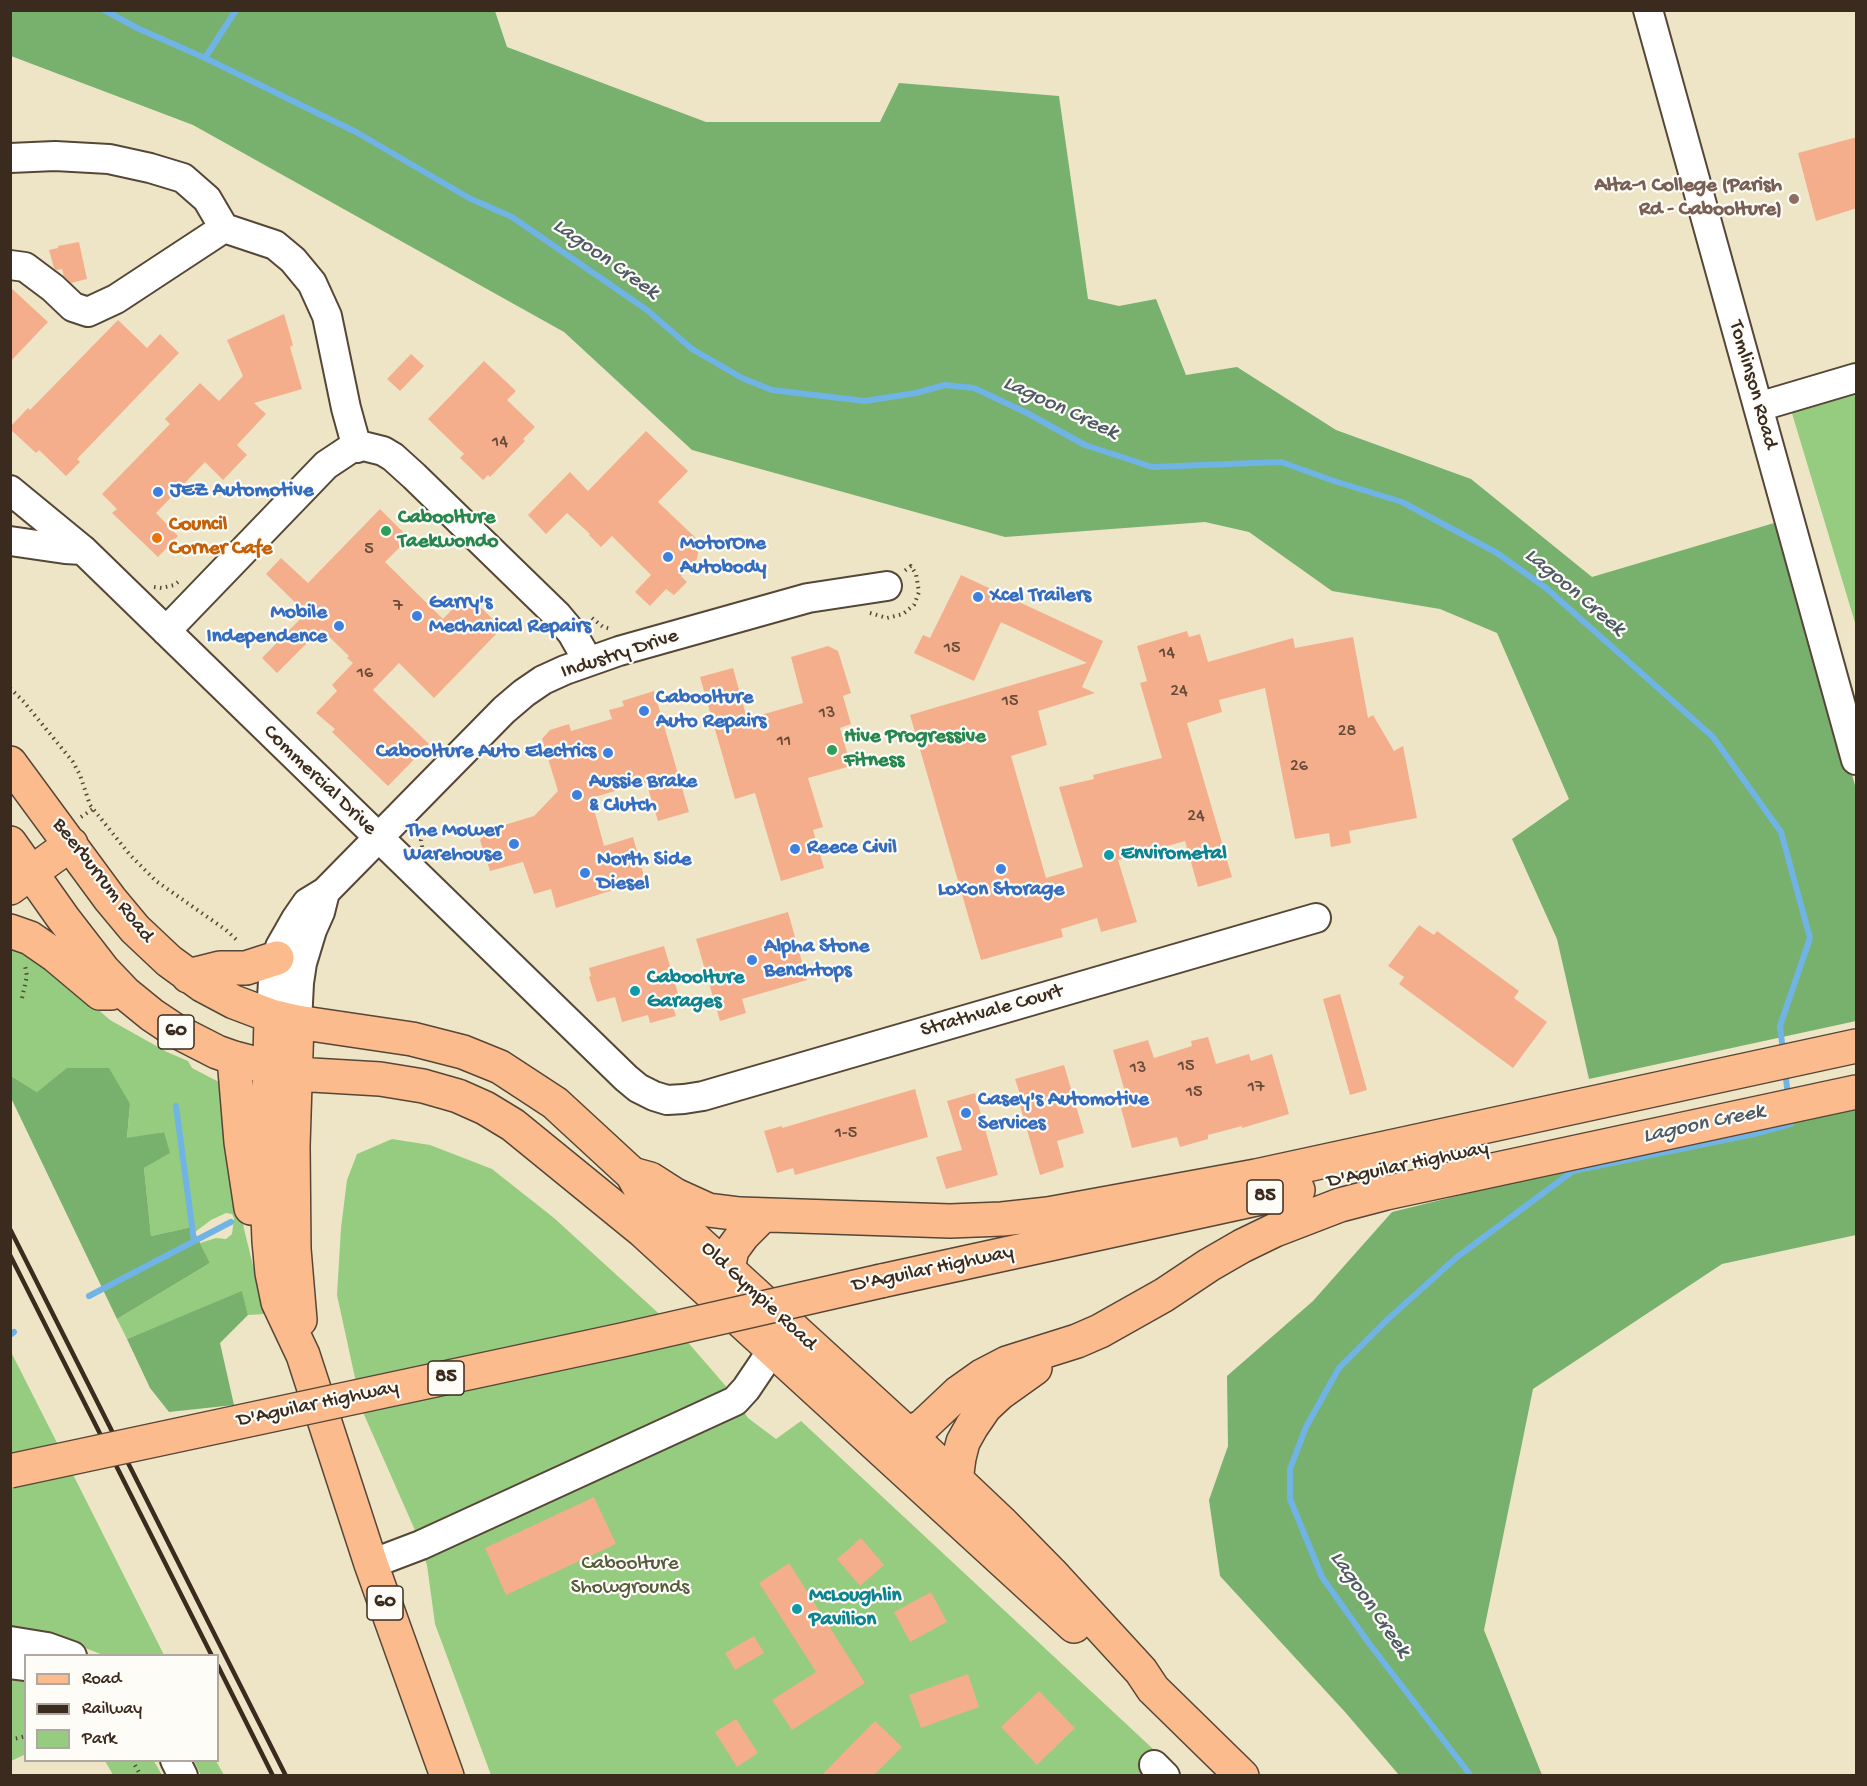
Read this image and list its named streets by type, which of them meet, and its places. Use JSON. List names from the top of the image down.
{
  "streets": {
    "main road": [
      "Beerburrum Road",
      "60",
      "D'Aguilar Highway",
      "85",
      "Old Gympie Road"
    ],
    "street": [
      "Tomlinson Road",
      "Industry Drive",
      "Commercial Drive",
      "Strathvale Court"
    ]
  },
  "crossings": [
    ["Industry Drive", "Commercial Drive"],
    ["Industry Drive", "Beerburrum Road"],
    ["Industry Drive", "60"],
    ["Industry Drive", "Old Gympie Road"],
    ["Commercial Drive", "Strathvale Court"],
    ["Beerburrum Road", "60"],
    ["Beerburrum Road", "Old Gympie Road"],
    ["60", "Old Gympie Road"]
  ],
  "water": ["Lagoon Creek"],
  "parks": ["Caboolture Showgrounds"],
  "places": [
    "Alta-1 College (Parish Rd - Caboolture)",
    "JEZ Automotive",
    "Caboolture Taekwondo",
    "Council Corner Cafe",
    "MotorOne Autobody",
    "Xcel Trailers",
    "Garry's Mechanical Repairs",
    "Mobile Independence",
    "Caboolture Auto Repairs",
    "Hive Progressive Fitness",
    "Caboolture Auto Electrics",
    "Aussie Brake & Clutch",
    "The Mower Warehouse",
    "Reece Civil",
    "Envirometal",
    "Loxon Storage",
    "North Side Diesel",
    "Alpha Stone Benchtops",
    "Caboolture Garages",
    "Casey's Automotive Services",
    "McLoughlin Pavilion"
  ],
  "house_numbers": [
    "14",
    "5",
    "7",
    "15",
    "14",
    "16",
    "24",
    "15",
    "13",
    "28",
    "11",
    "26",
    "24",
    "15",
    "13",
    "17",
    "15",
    "1-5"
  ],
  "legend": ["Road", "Railway", "Park"]
}
